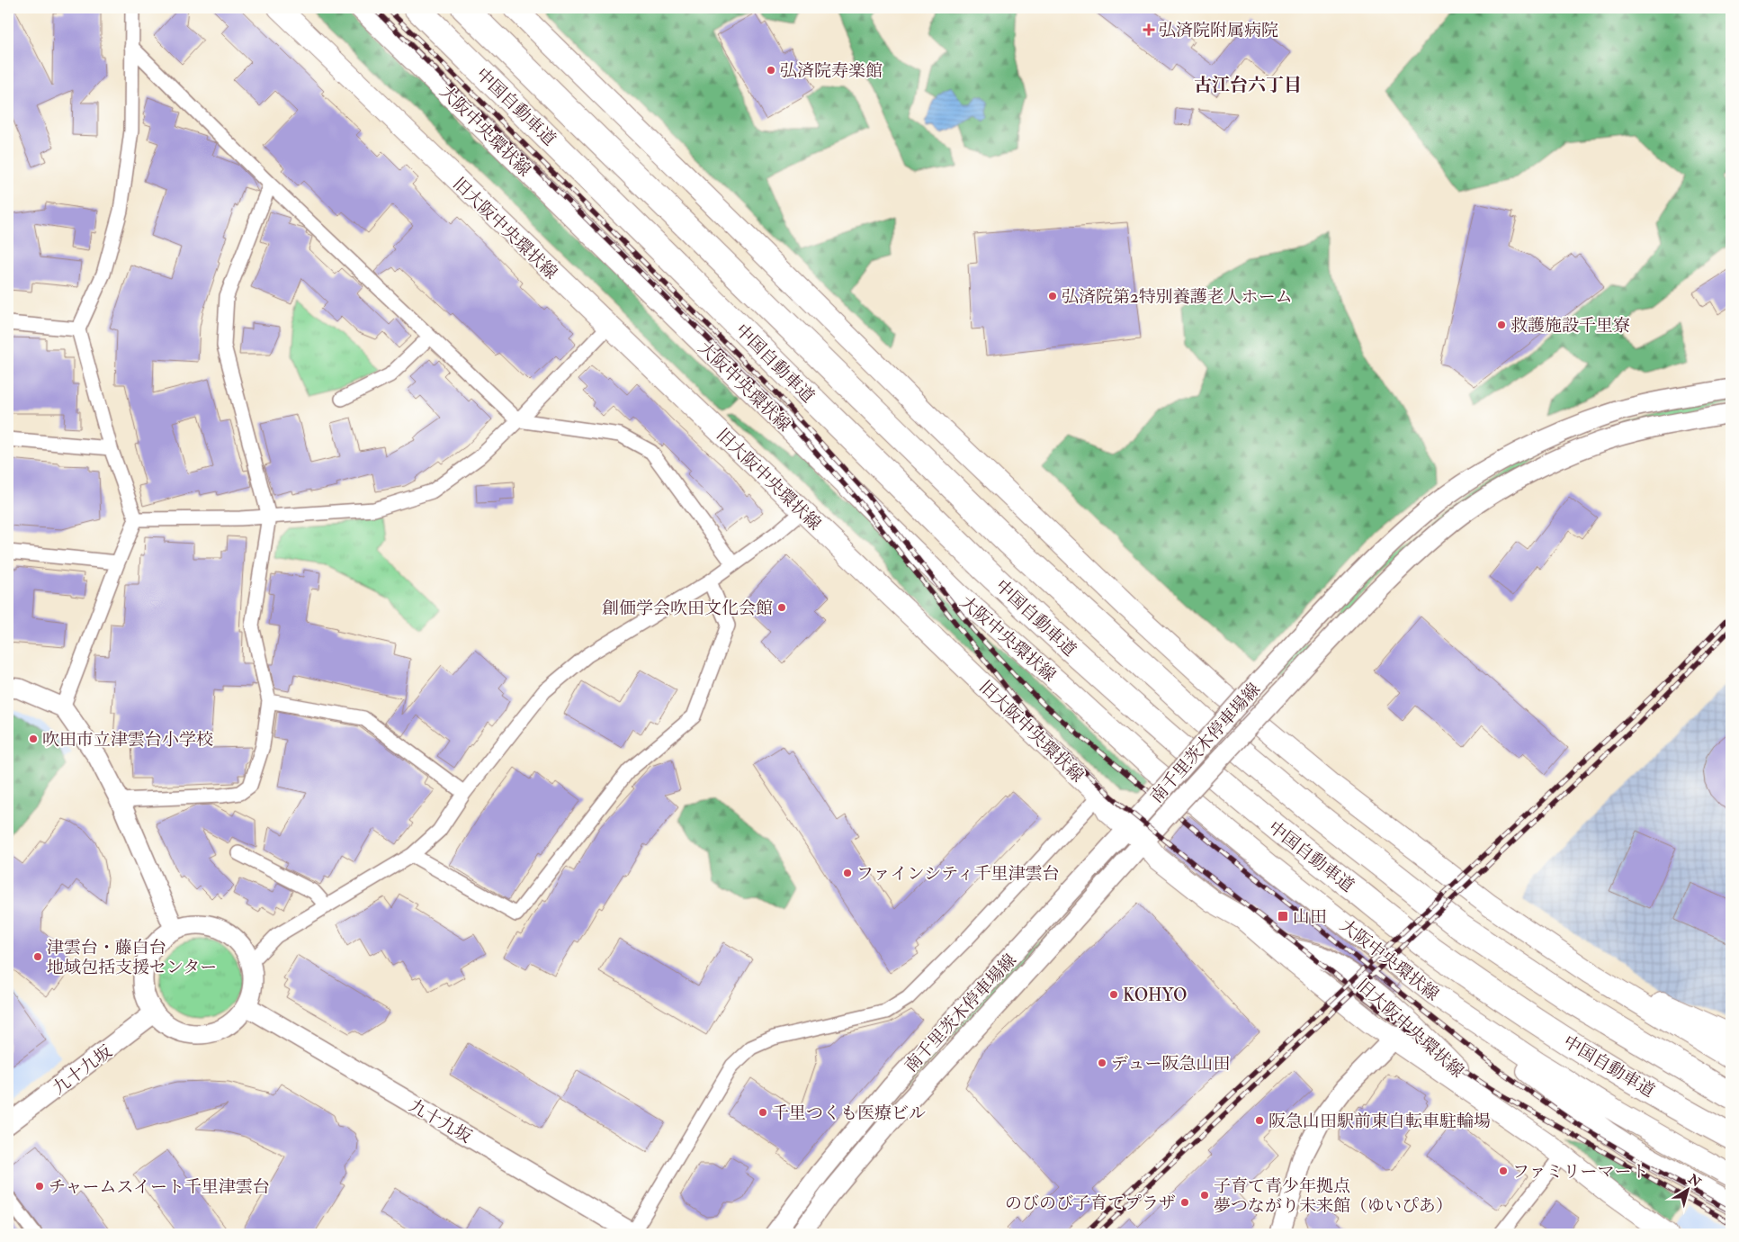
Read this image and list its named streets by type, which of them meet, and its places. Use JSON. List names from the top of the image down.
{
  "streets": {
    "highway": ["中国自動車道"],
    "main road": [
      "大阪中央環状線",
      "旧大阪中央環状線",
      "南千里茨木停車場線",
      "九十九坂"
    ]
  },
  "crossings": [
    ["旧大阪中央環状線", "南千里茨木停車場線"]
  ],
  "districts": ["古江台六丁目"],
  "places": {
    "health": ["弘済院附属病院"],
    "other": [
      "弘済院寿楽館",
      "弘済院第2特別養護老人ホーム",
      "救護施設千里寮",
      "創価学会吹田文化会館",
      "吹田市立津雲台小学校",
      "ファインシティ千里津雲台",
      "津雲台・藤白台 地域包括支援センター",
      "KOHYO",
      "デュー阪急山田",
      "千里つくも医療ビル",
      "阪急山田駅前東自転車駐輪場",
      "ファミリーマート",
      "チャームスイート千里津雲台",
      "子育て青少年拠点 夢つながり未来館（ゆいぴあ）",
      "のびのび子育てプラザ"
    ],
    "transit": ["山田"]
  },
  "north": "top right"
}
